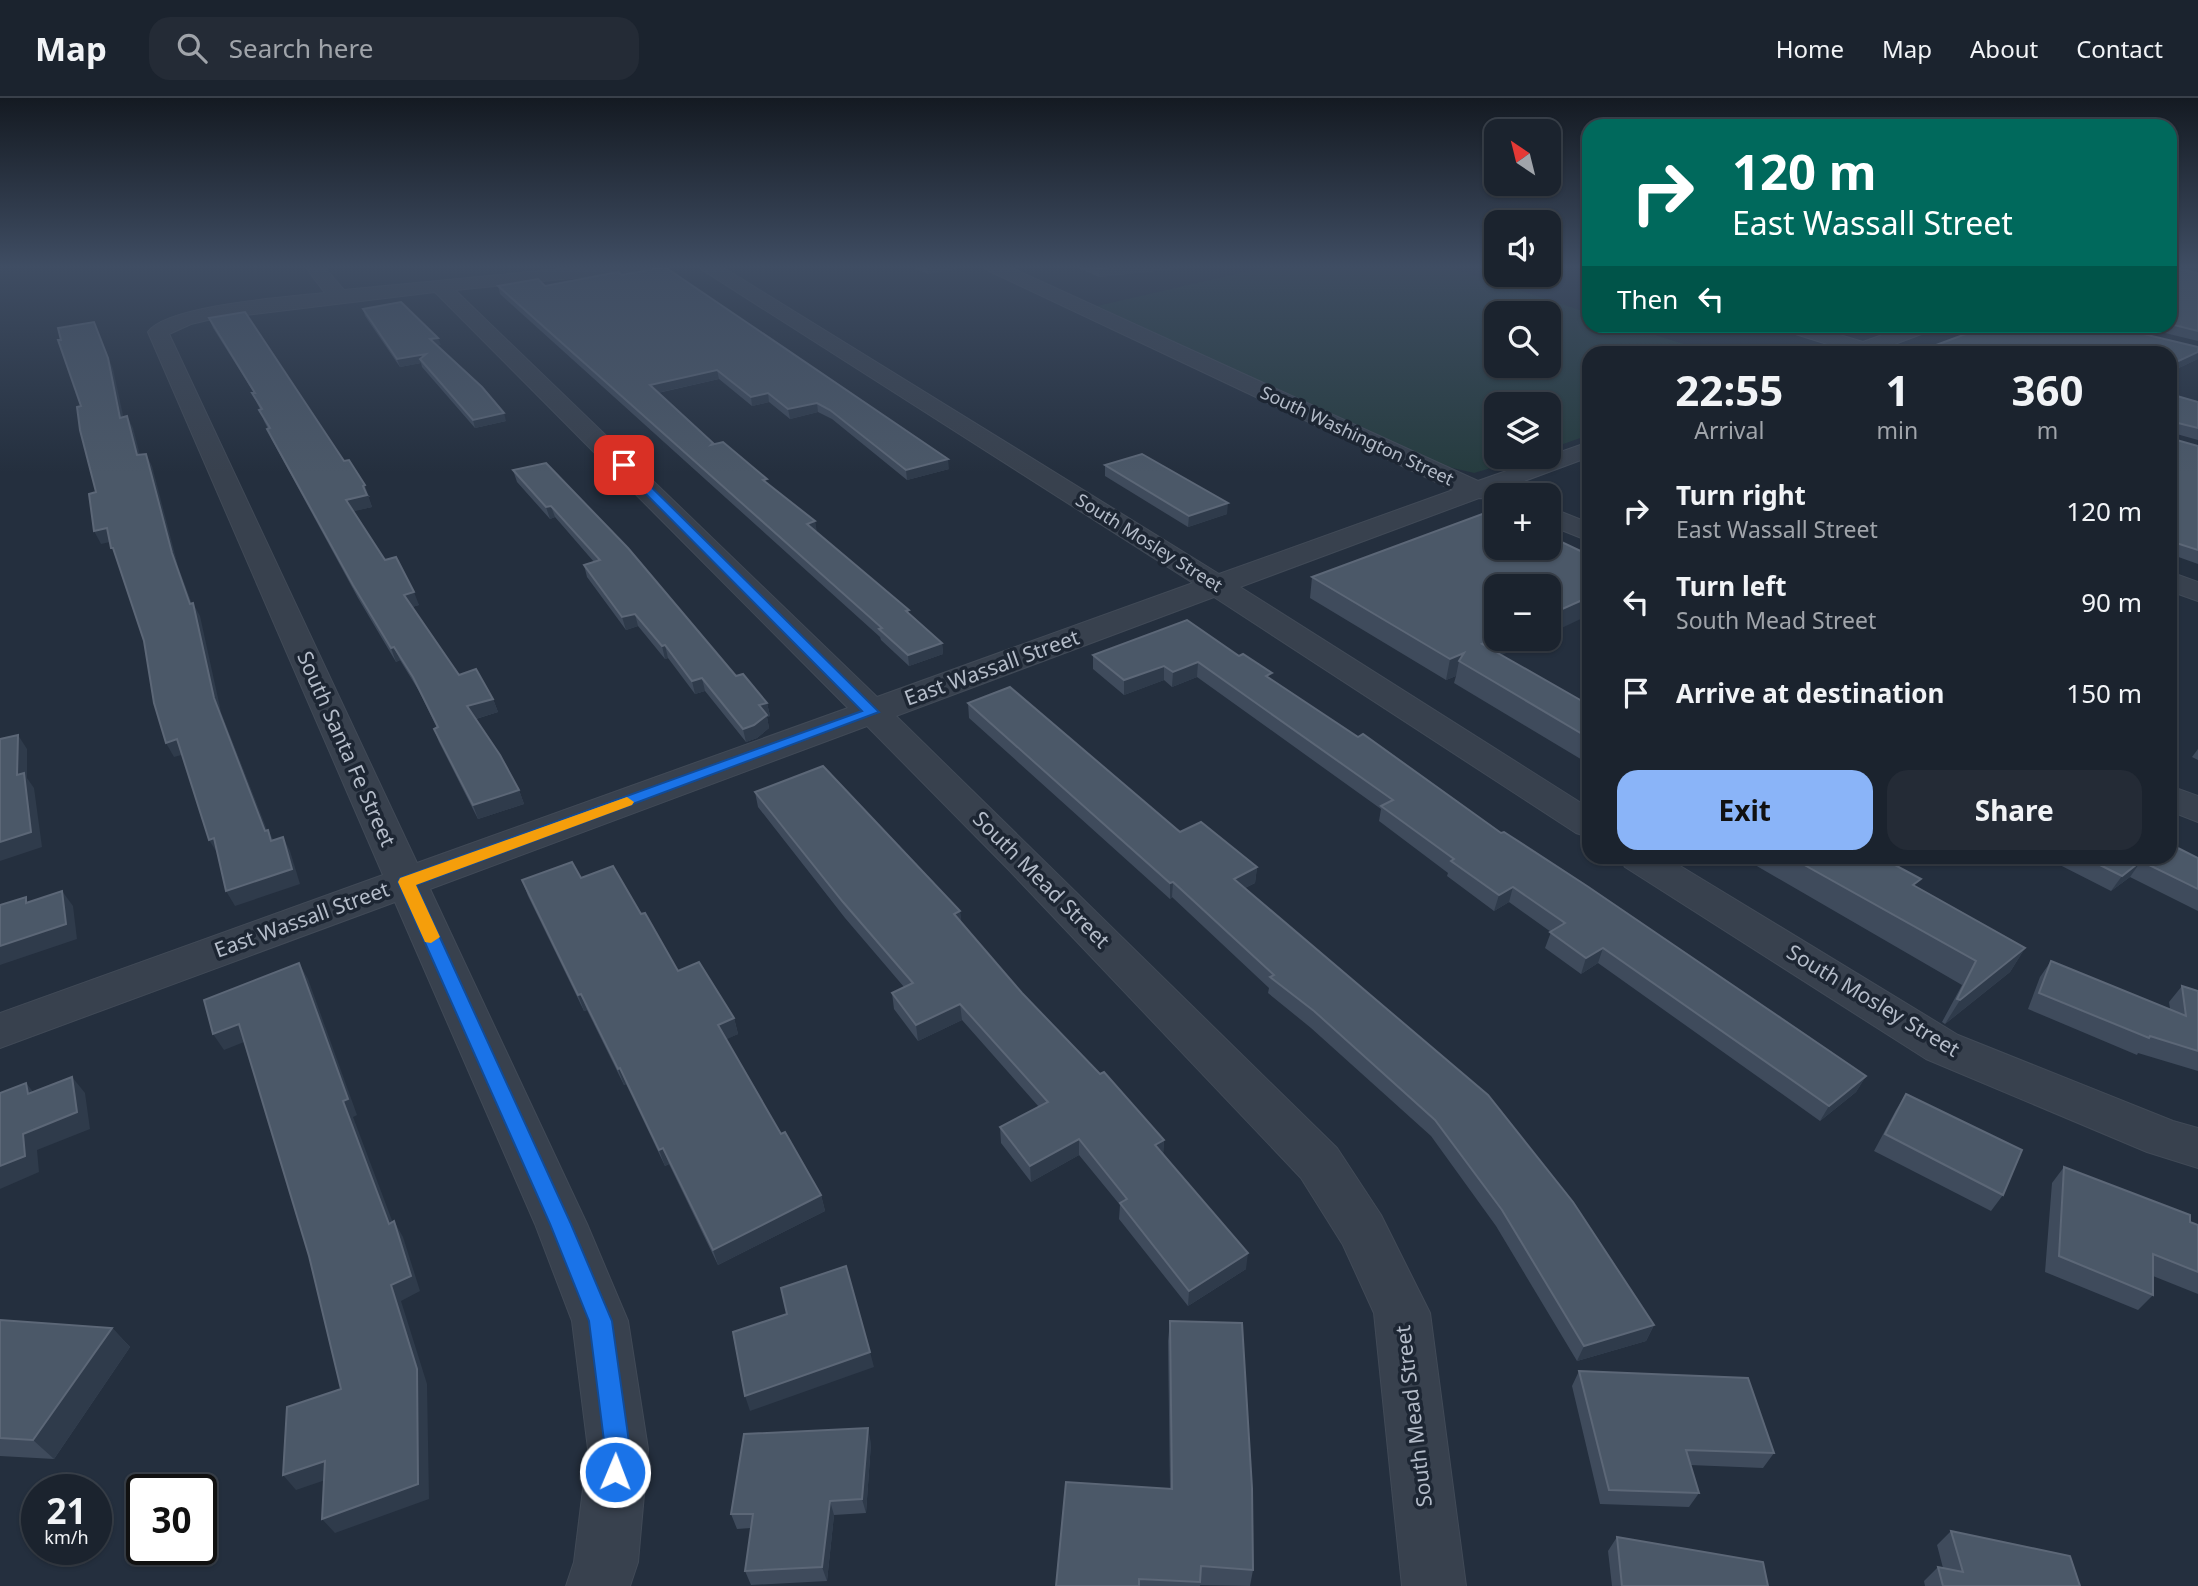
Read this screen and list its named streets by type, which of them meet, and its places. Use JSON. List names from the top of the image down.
{
  "streets": {
    "street": [
      "South Washington Street",
      "South Mosley Street",
      "East Wassall Street",
      "South Santa Fe Street",
      "South Mead Street"
    ]
  },
  "crossings": [
    ["South Mosley Street", "East Wassall Street"],
    ["East Wassall Street", "South Santa Fe Street"],
    ["East Wassall Street", "South Mead Street"]
  ],
  "north": "top left",
  "page": {
    "header": "Map",
    "search": "Search here",
    "nav": [
      "Home",
      "Map",
      "About",
      "Contact"
    ],
    "map_buttons": ["+", "−"],
    "turn": ["120 m", "East Wassall Street"],
    "then": "Then",
    "eta": [
      "22:55",
      "Arrival",
      "1",
      "min",
      "360",
      "m"
    ],
    "list": [
      {
        "name": "Turn right",
        "note": "East Wassall Street",
        "value": "120 m"
      },
      {
        "name": "Turn left",
        "note": "South Mead Street",
        "value": "90 m"
      },
      {
        "name": "Arrive at destination",
        "value": "150 m"
      }
    ],
    "buttons": ["Exit", "Share"],
    "speed": "21 km/h",
    "limit": "30"
  }
}
